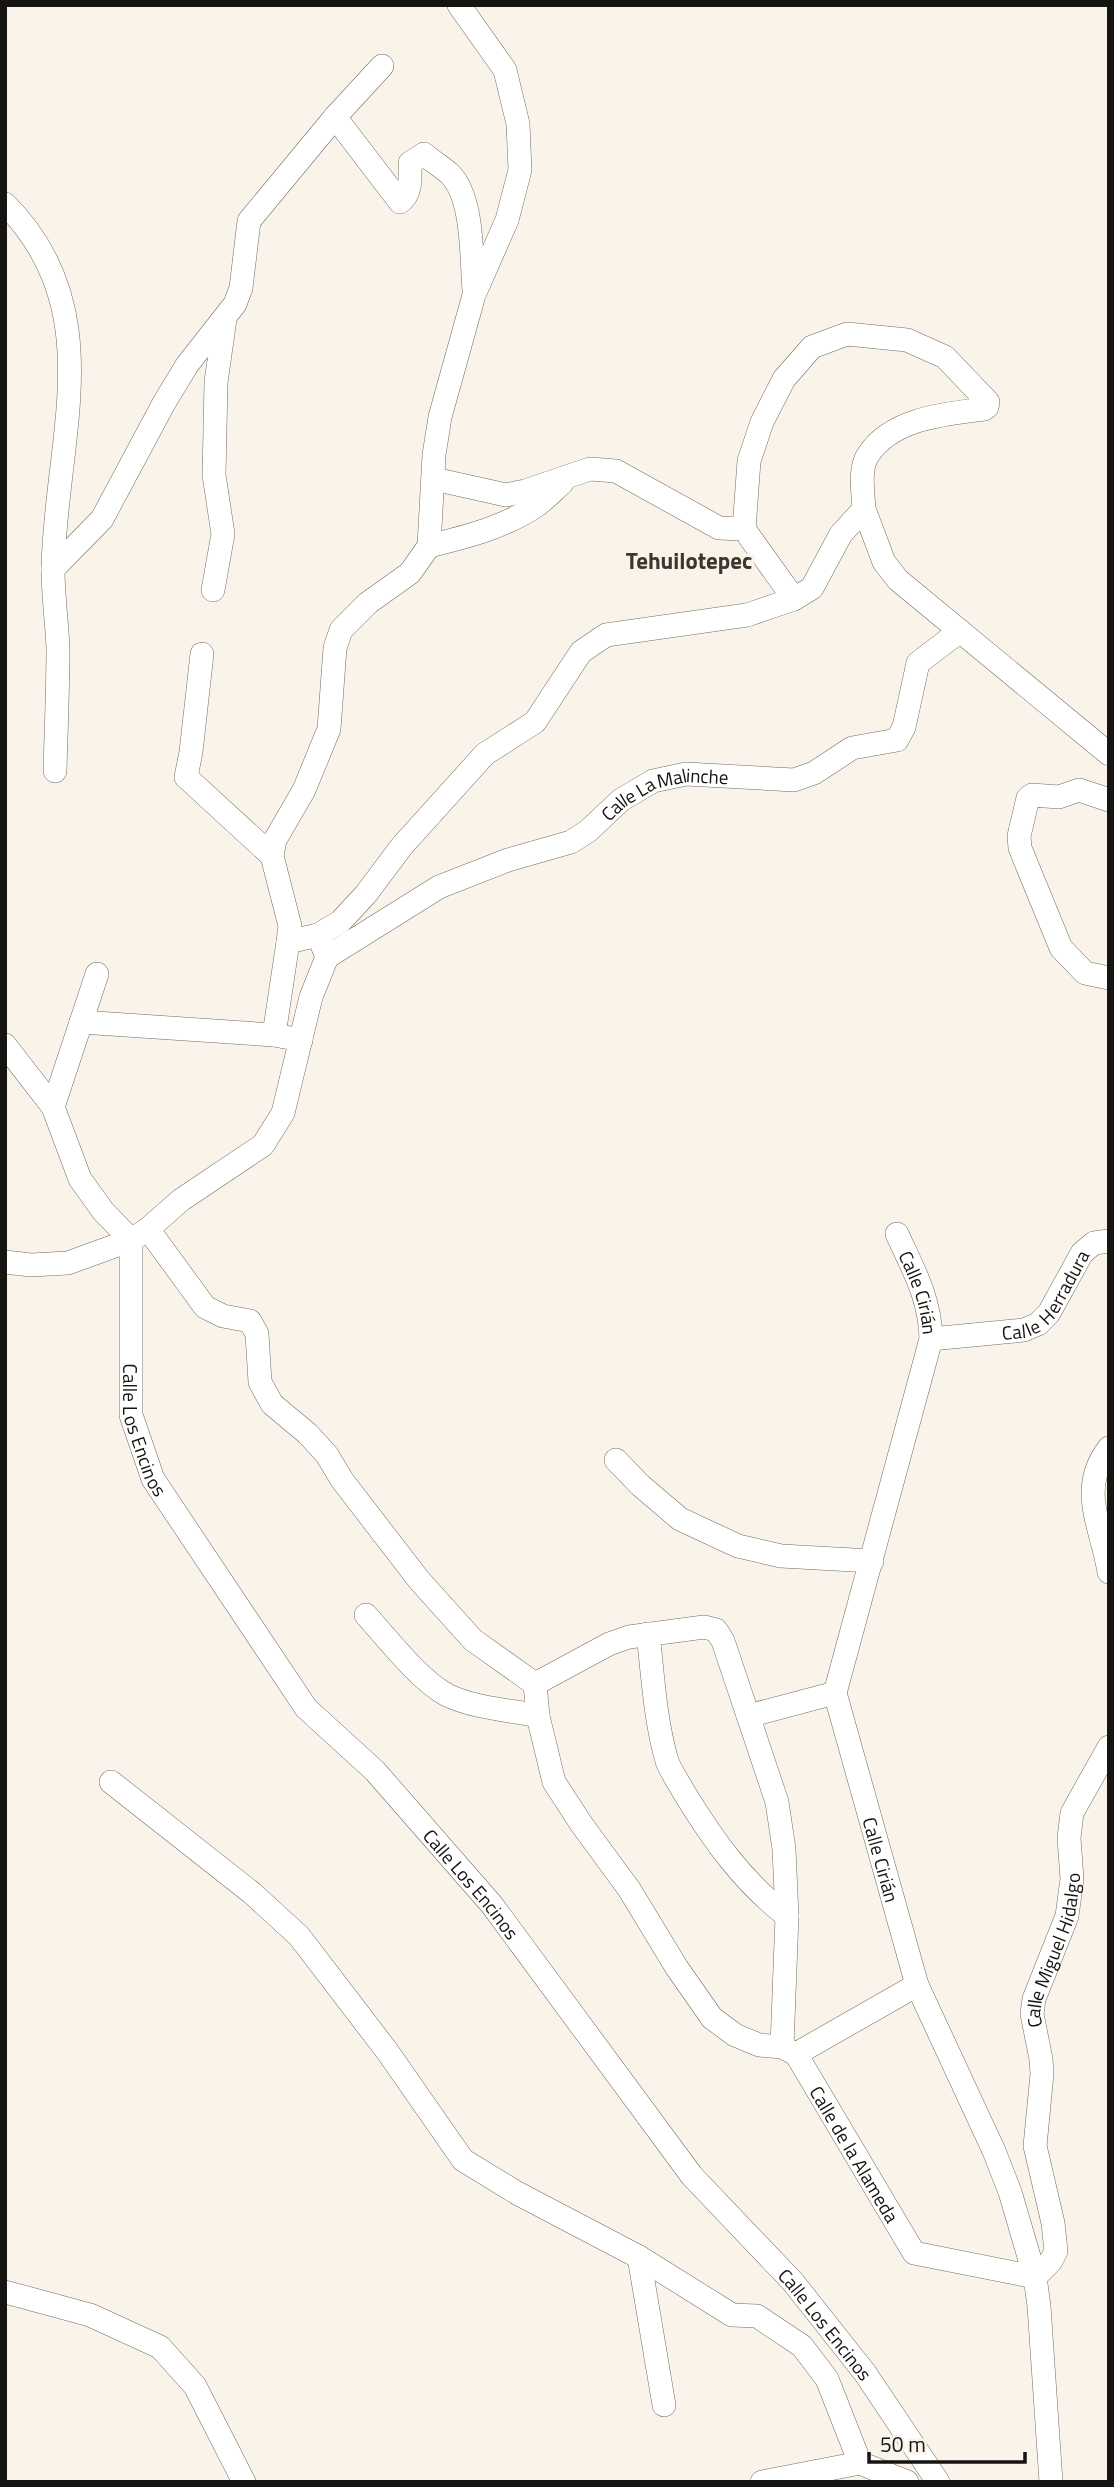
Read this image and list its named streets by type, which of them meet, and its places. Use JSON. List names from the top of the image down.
{
  "streets": {
    "street": [
      "Calle La Malinche",
      "Calle Herradura",
      "Calle Cirián",
      "Calle Los Encinos",
      "Calle Miguel Hidalgo",
      "Calle de la Alameda"
    ]
  },
  "crossings": [
    ["Calle Herradura", "Calle Cirián"],
    ["Calle Cirián", "Calle Miguel Hidalgo"],
    ["Calle Cirián", "Calle de la Alameda"],
    ["Calle Miguel Hidalgo", "Calle de la Alameda"]
  ],
  "districts": ["Tehuilotepec"],
  "scale_bar": "50 m"
}
